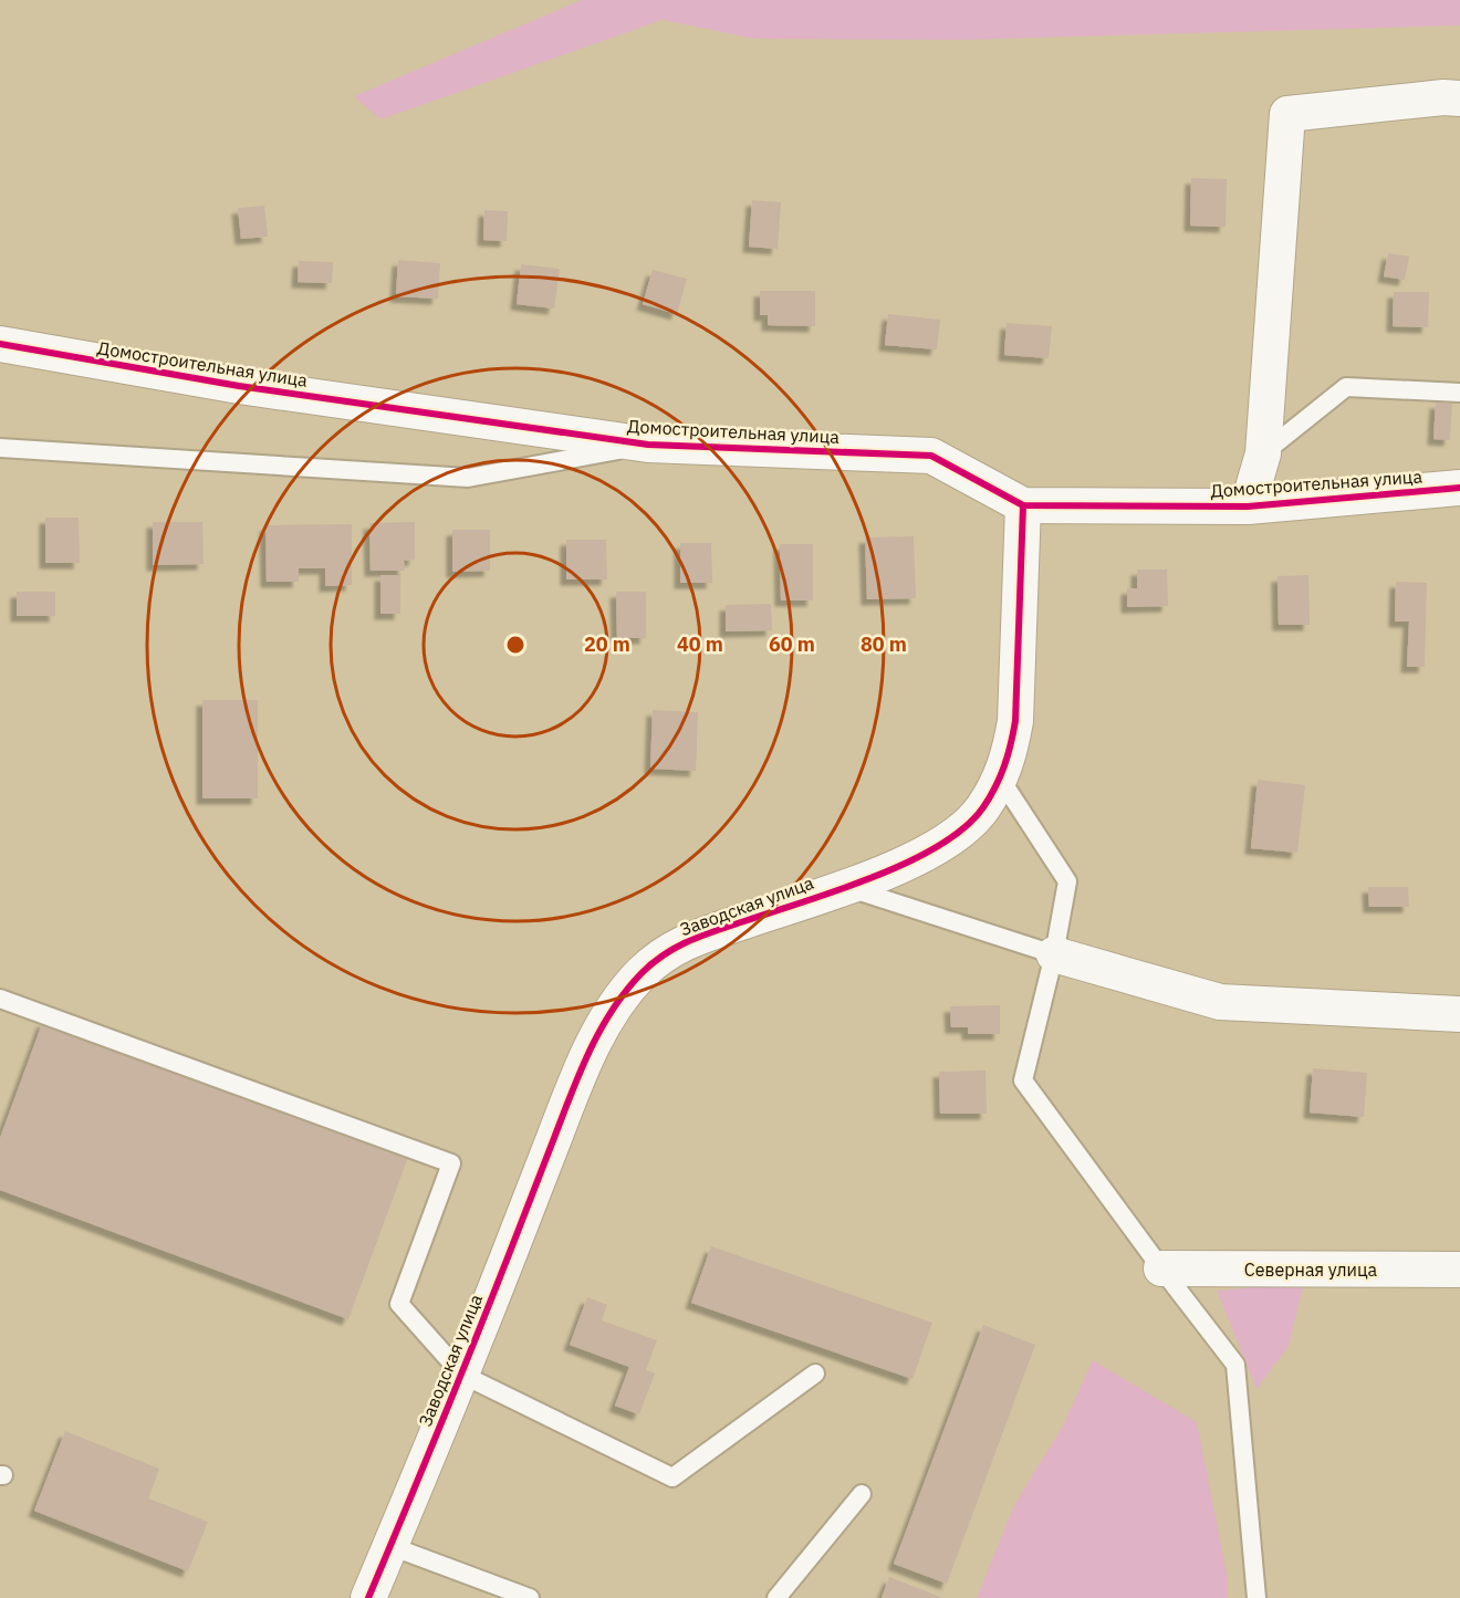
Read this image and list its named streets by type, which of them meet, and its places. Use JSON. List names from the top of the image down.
{
  "streets": {
    "street": ["Домостроительная улица", "Заводская улица", "Северная улица"]
  },
  "crossings": [
    ["Домостроительная улица", "Заводская улица"]
  ],
  "rings": [
    "20 m",
    "40 m",
    "60 m",
    "80 m"
  ]
}
